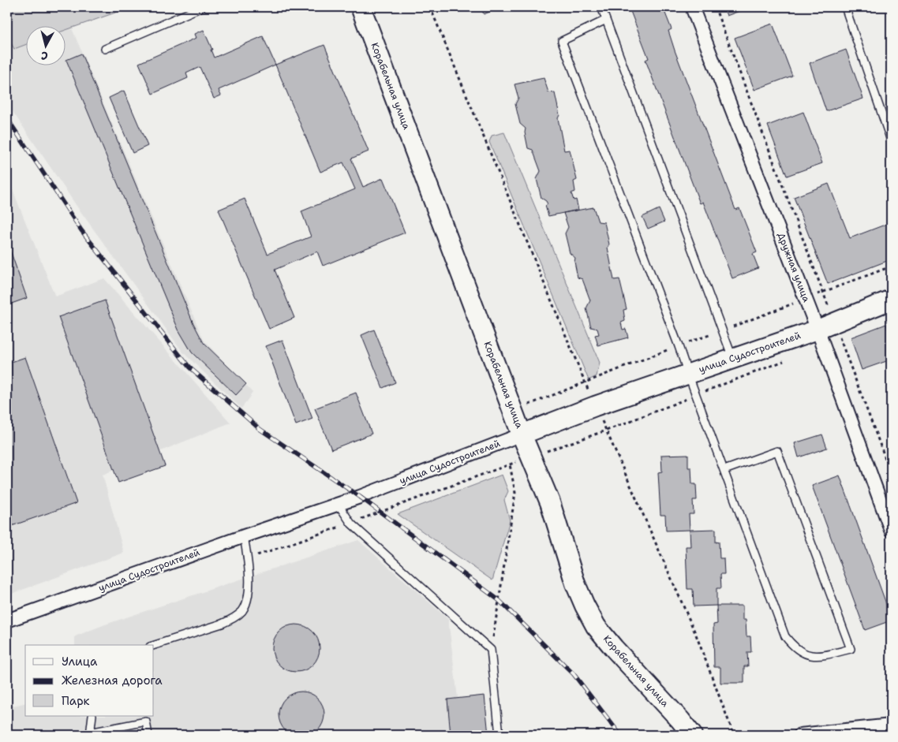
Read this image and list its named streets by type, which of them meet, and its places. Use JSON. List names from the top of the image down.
{
  "streets": {
    "street": ["Корабельная улица", "Дружная улица", "улица Судостроителей"]
  },
  "crossings": [
    ["Корабельная улица", "улица Судостроителей"],
    ["Дружная улица", "улица Судостроителей"]
  ],
  "legend": ["Улица", "Железная дорога", "Парк"],
  "north": "bottom"
}
